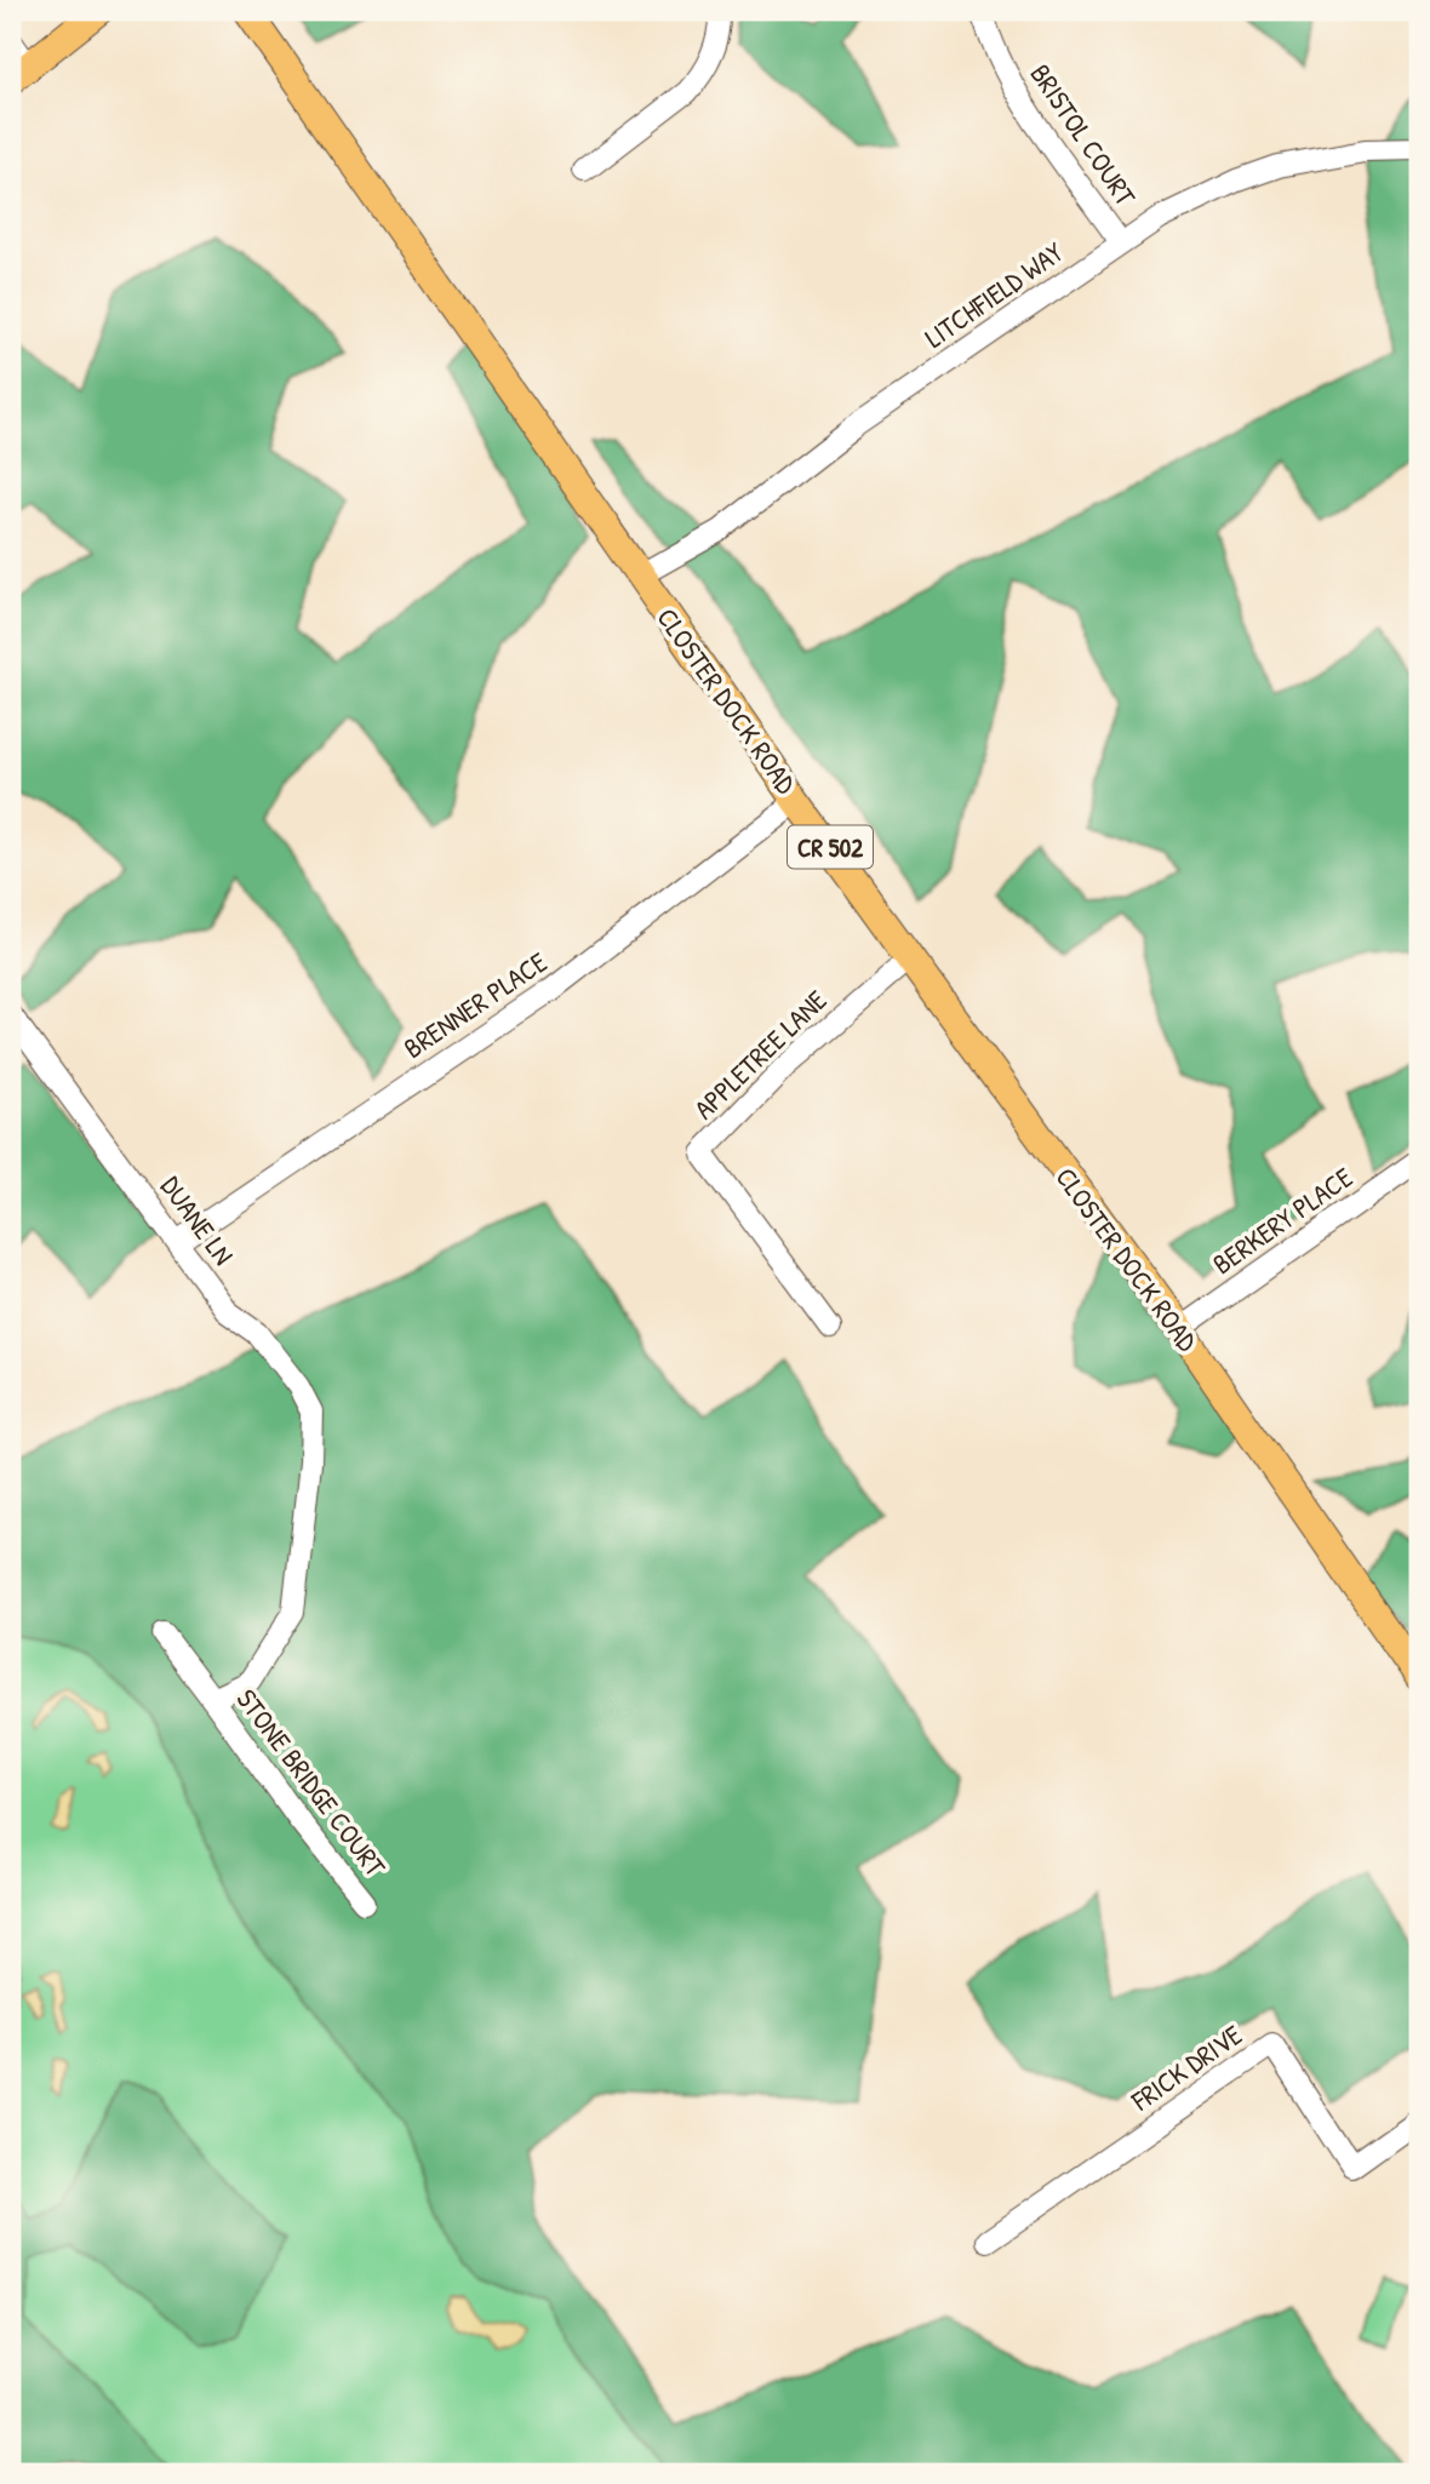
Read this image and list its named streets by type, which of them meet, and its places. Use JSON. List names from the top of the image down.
{
  "streets": {
    "main road": ["CLOSTER DOCK ROAD", "CR 502"],
    "street": [
      "BRISTOL COURT",
      "LITCHFIELD WAY",
      "BRENNER PLACE",
      "APPLETREE LANE",
      "DUANE LN",
      "BERKERY PLACE",
      "STONE BRIDGE COURT",
      "FRICK DRIVE"
    ]
  },
  "crossings": [
    ["BRISTOL COURT", "LITCHFIELD WAY"],
    ["LITCHFIELD WAY", "CLOSTER DOCK ROAD"],
    ["CLOSTER DOCK ROAD", "BRENNER PLACE"],
    ["CLOSTER DOCK ROAD", "APPLETREE LANE"],
    ["CLOSTER DOCK ROAD", "BERKERY PLACE"],
    ["BRENNER PLACE", "DUANE LN"],
    ["DUANE LN", "STONE BRIDGE COURT"]
  ]
}
